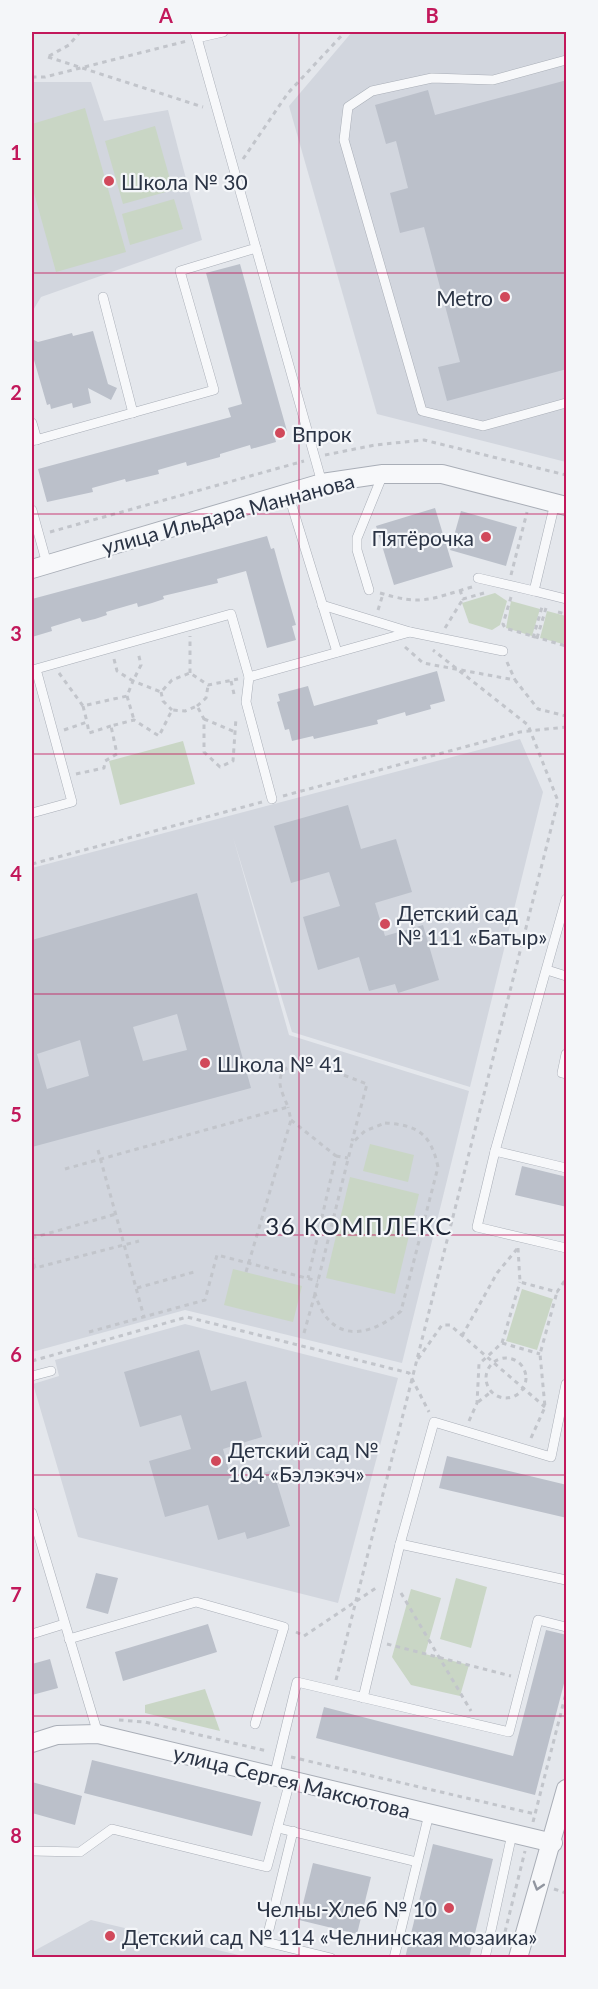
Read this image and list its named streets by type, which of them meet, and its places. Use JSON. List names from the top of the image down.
{
  "streets": {
    "street": ["улица Ильдара Маннанова", "улица Сергея Максютова"]
  },
  "districts": ["36 КОМПЛЕКС"],
  "places": [
    "Школа № 30",
    "Metro",
    "Впрок",
    "Пятёрочка",
    "Детский сад № 111 «Батыр»",
    "Школа № 41",
    "Детский сад № 104 «Бэлэкэч»",
    "Челны-Хлеб № 10",
    "Детский сад № 114 «Челнинская мозаика»"
  ],
  "grid": {
    "columns": ["A", "B"],
    "rows": [
      "1",
      "2",
      "3",
      "4",
      "5",
      "6",
      "7",
      "8"
    ]
  }
}
